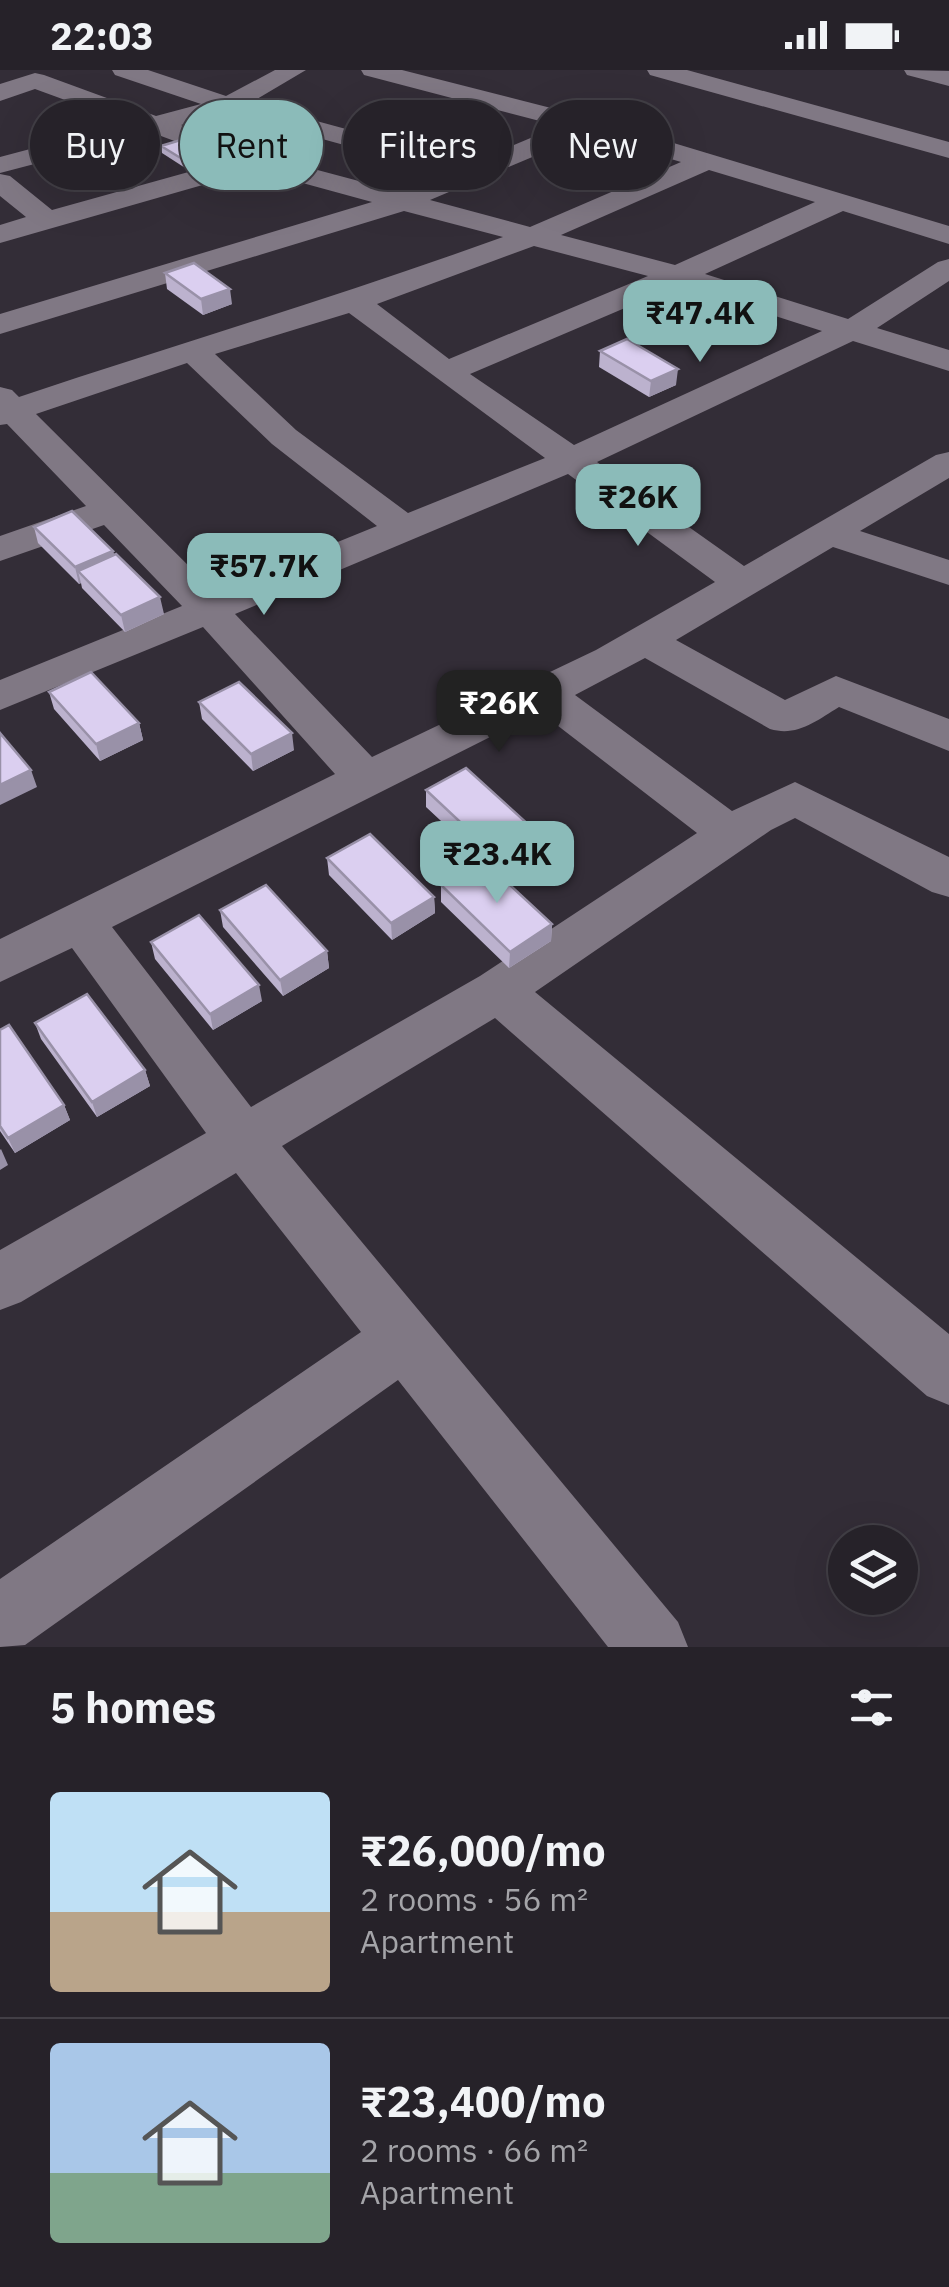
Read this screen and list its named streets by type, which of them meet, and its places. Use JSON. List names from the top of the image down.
{
  "page": {
    "status": "22:03",
    "chip": [
      "Buy",
      "Rent",
      "Filters",
      "New"
    ],
    "price": [
      "₹47.4K",
      "₹26K",
      "₹57.7K",
      "₹26K",
      "₹23.4K"
    ],
    "heading": "5 homes",
    "list": [
      {
        "name": "₹26,000/mo",
        "note": "2 rooms · 56 m² · Apartment"
      },
      {
        "name": "₹23,400/mo",
        "note": "2 rooms · 66 m² · Apartment"
      }
    ]
  }
}
